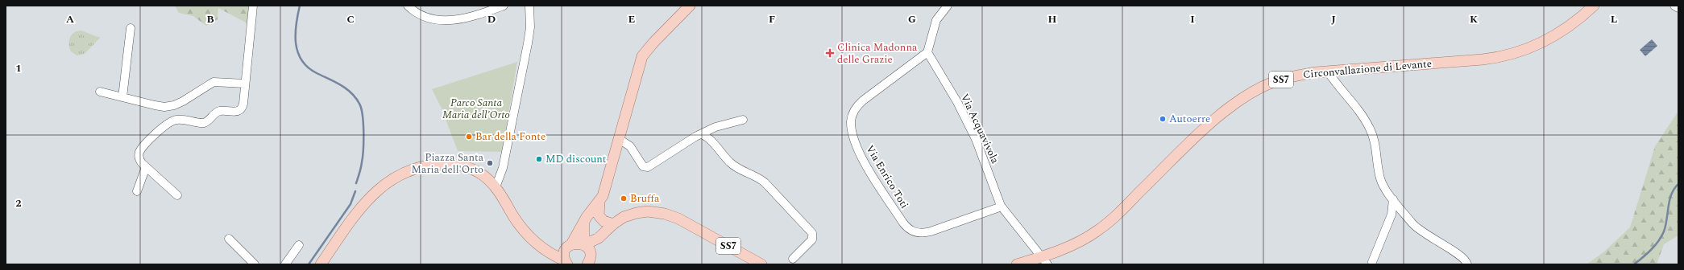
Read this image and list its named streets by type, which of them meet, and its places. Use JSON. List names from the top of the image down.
{
  "streets": {
    "main road": ["Circonvallazione di Levante", "SS7"],
    "street": ["Via Acquavivola", "Via Enrico Toti"]
  },
  "crossings": [
    ["Circonvallazione di Levante", "Via Acquavivola"],
    ["Via Acquavivola", "Via Enrico Toti"]
  ],
  "parks": ["Parco Santa Maria dell'Orto"],
  "places": {
    "health": ["Clinica Madonna delle Grazie"],
    "other": [
      "Autoerre",
      "Bar della Fonte",
      "MD discount",
      "Piazza Santa Maria dell'Orto",
      "Bruffa"
    ]
  },
  "grid": {
    "columns": [
      "A",
      "B",
      "C",
      "D",
      "E",
      "F",
      "G",
      "H",
      "I",
      "J",
      "K",
      "L"
    ],
    "rows": ["1", "2"]
  }
}
